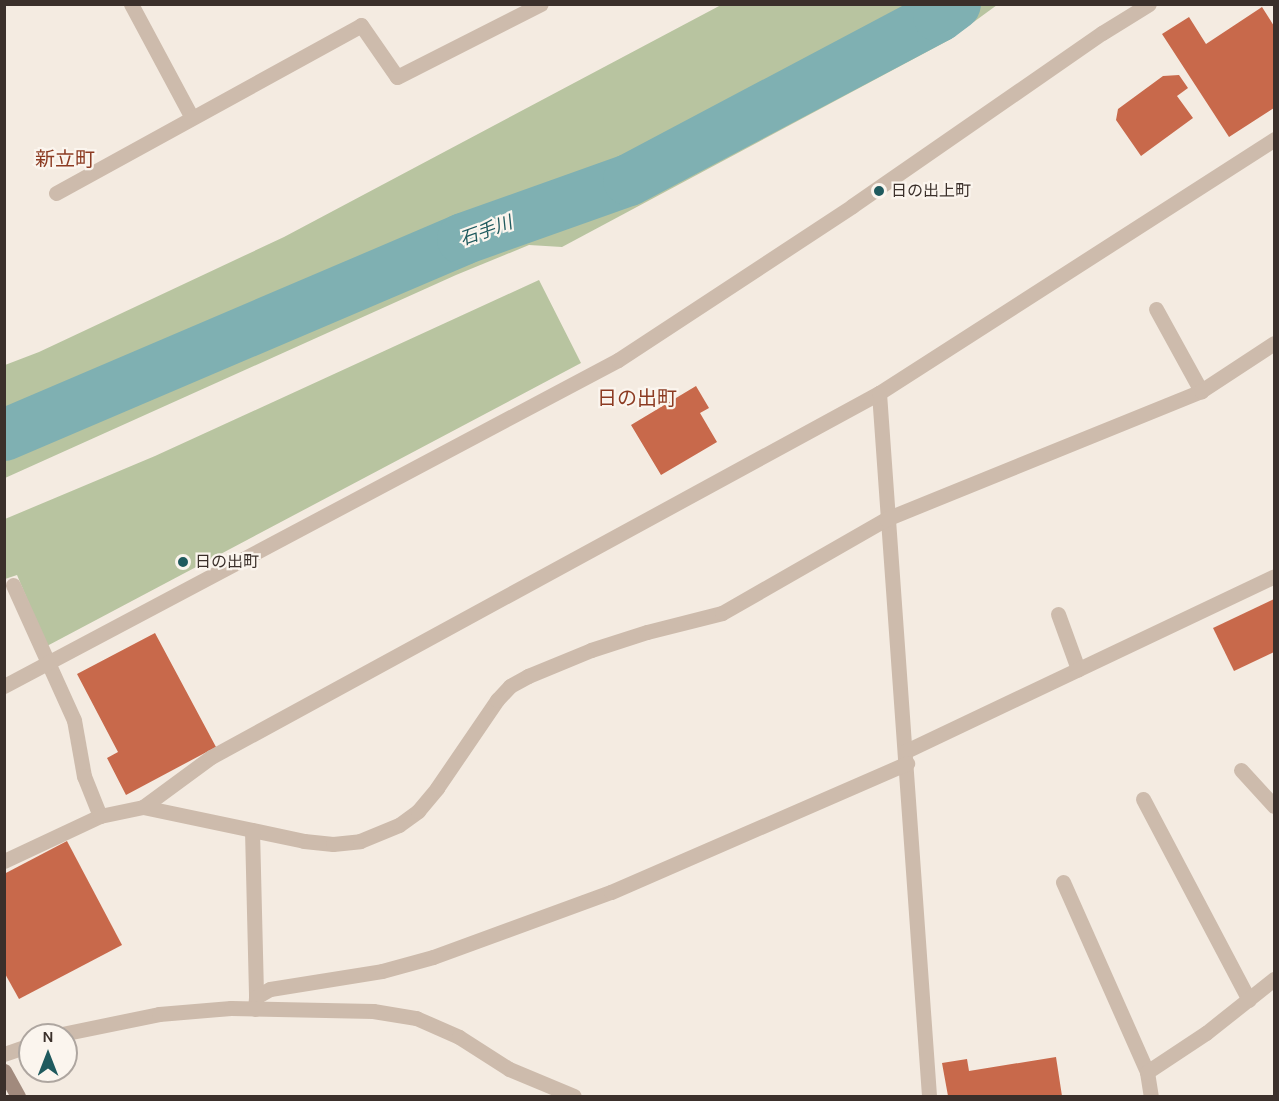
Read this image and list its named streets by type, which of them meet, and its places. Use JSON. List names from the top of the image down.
{
  "districts": ["新立町", "日の出町"],
  "water": ["石手川"],
  "places": ["日の出上町", "日の出町"],
  "north": "top"
}
